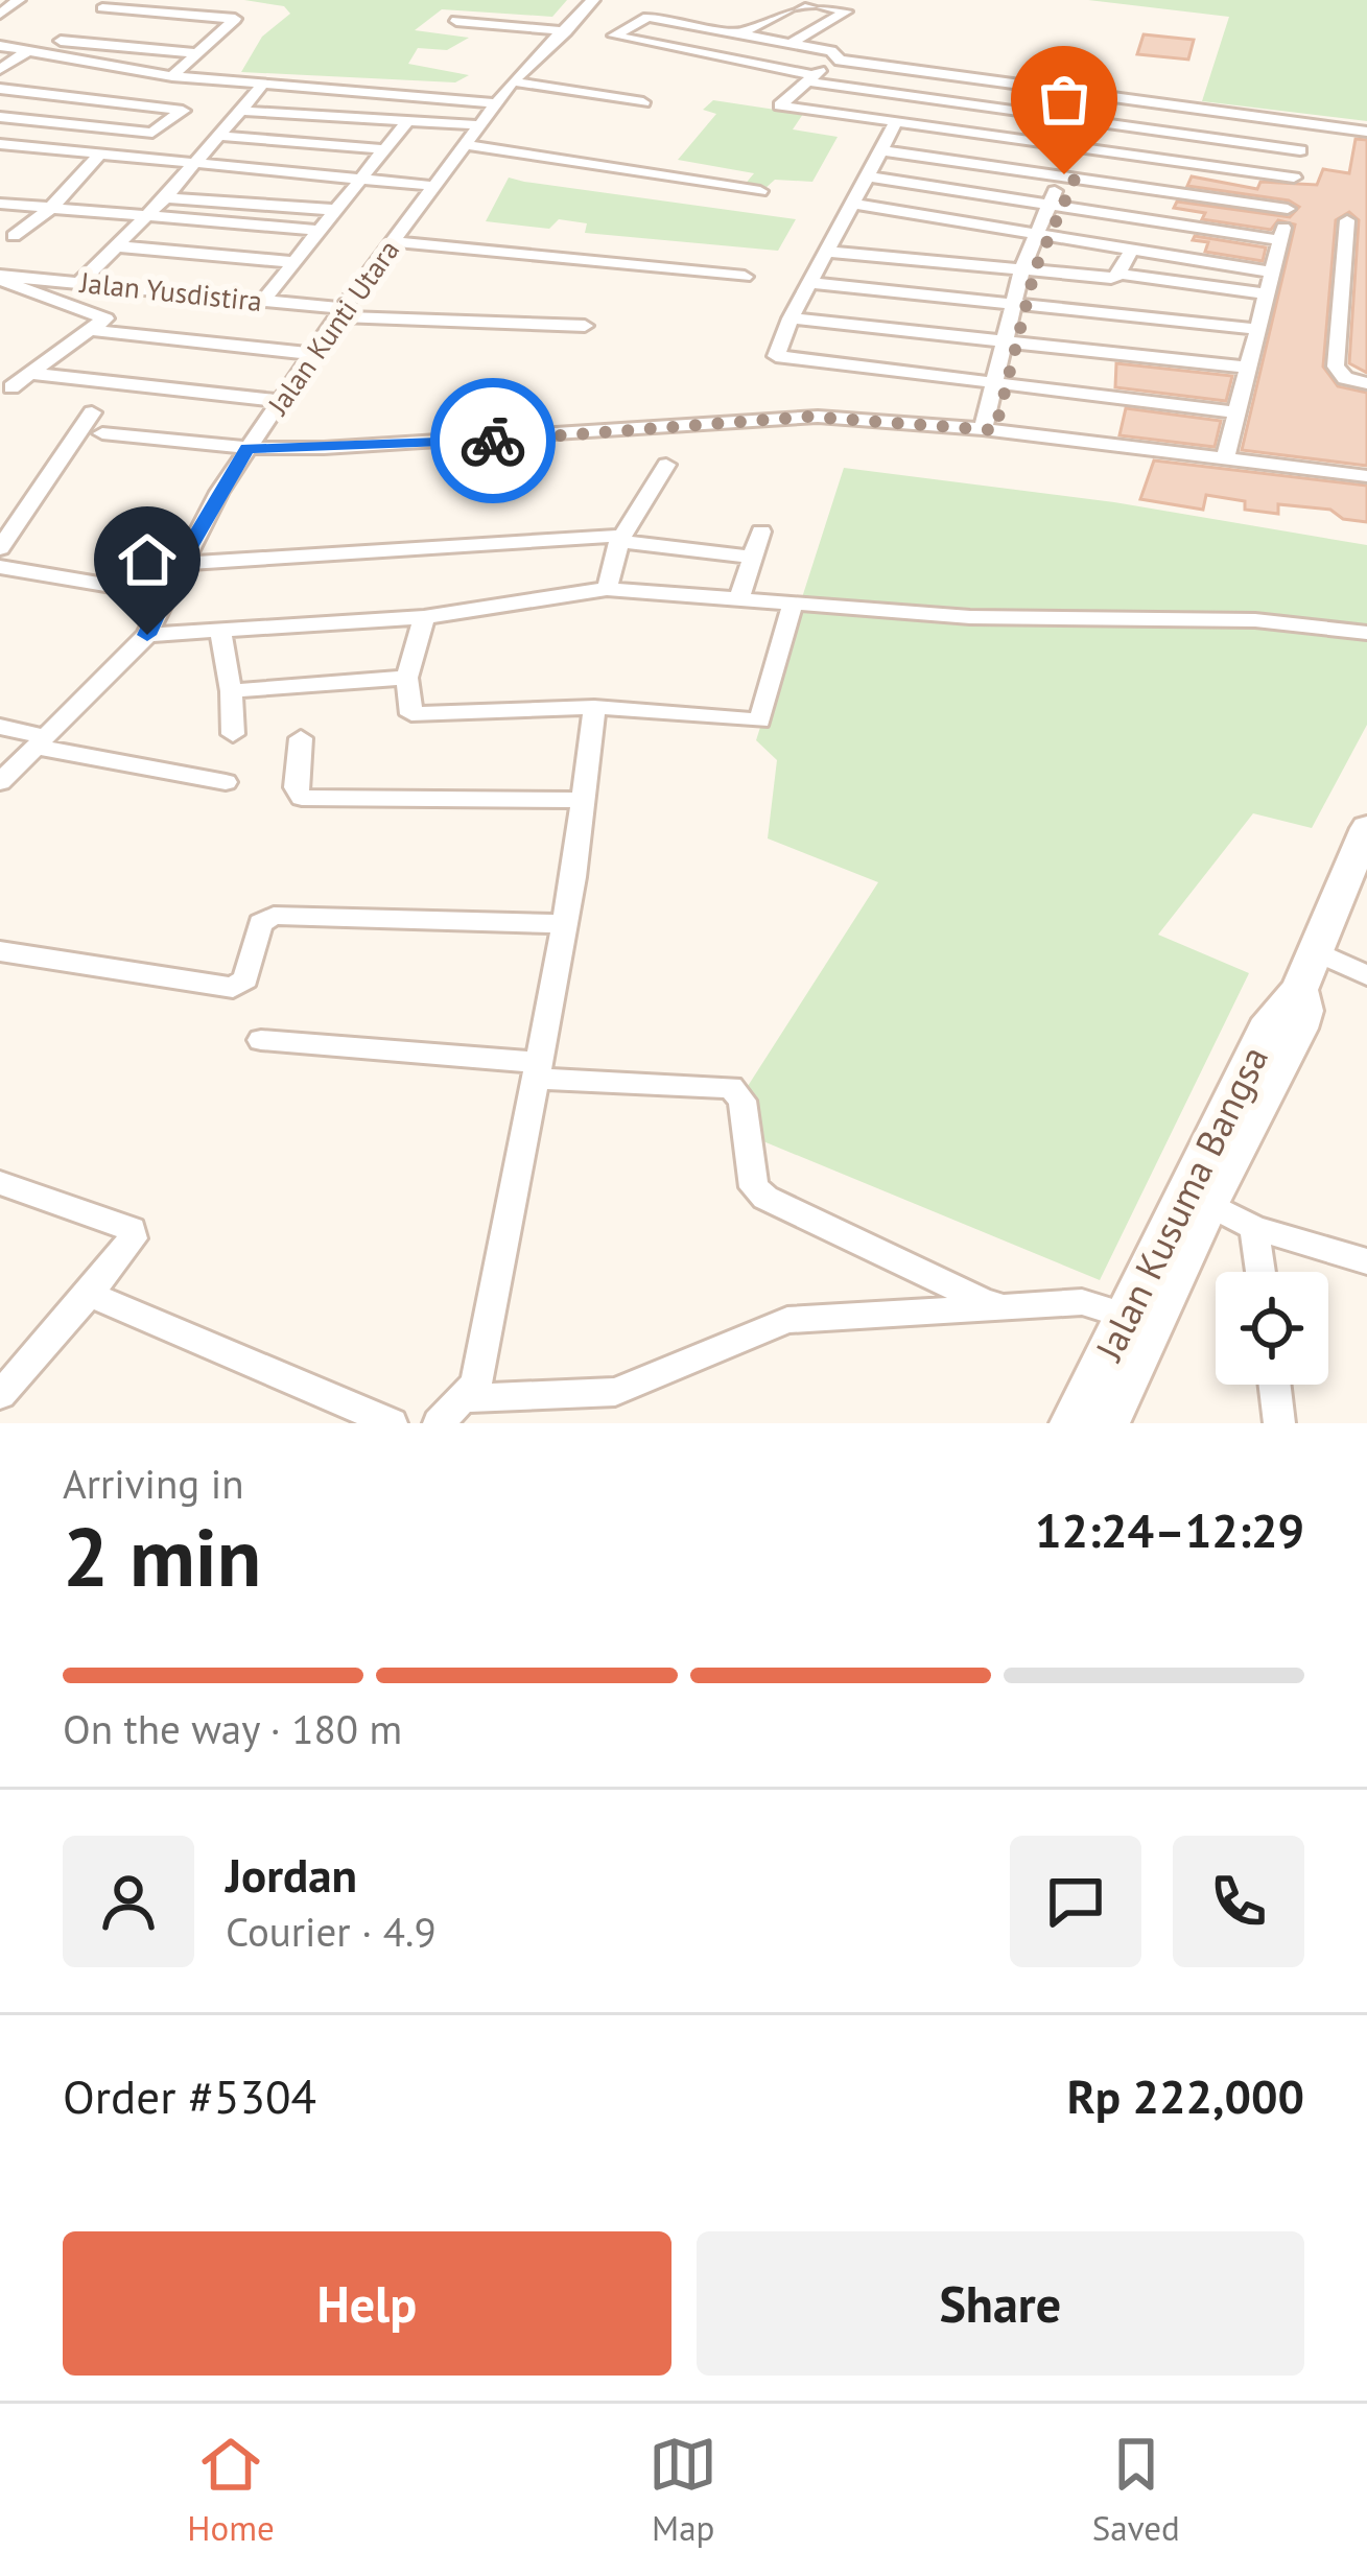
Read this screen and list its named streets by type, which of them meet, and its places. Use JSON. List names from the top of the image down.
{
  "streets": {
    "street": ["Jalan Yusdistira", "Jalan Kunti Utara", "Jalan Kusuma Bangsa"]
  },
  "crossings": [
    ["Jalan Yusdistira", "Jalan Kunti Utara"]
  ],
  "page": {
    "heading": ["2 min", "Arriving in", "12:24–12:29"],
    "panel": [
      "Jordan",
      "Courier · 4.9",
      "Order #5304",
      "Rp 222,000"
    ],
    "bar": "On the way · 180 m",
    "buttons": ["Help", "Share"],
    "tabs": ["Home", "Map", "Saved"]
  }
}
